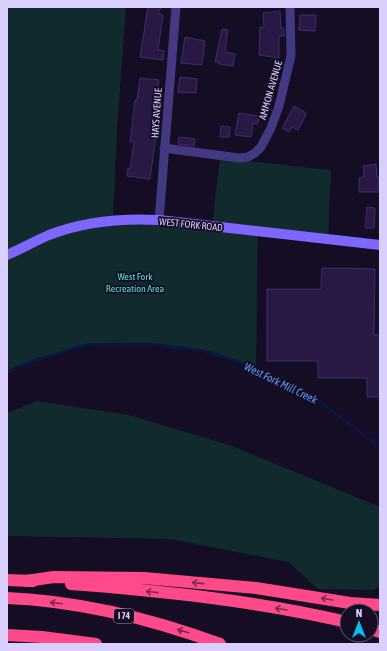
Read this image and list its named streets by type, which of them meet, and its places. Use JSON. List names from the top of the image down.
{
  "streets": {
    "highway": ["I 74"],
    "street": ["AMMON AVENUE", "HAYS AVENUE", "WEST FORK ROAD"]
  },
  "crossings": [
    ["AMMON AVENUE", "HAYS AVENUE"],
    ["HAYS AVENUE", "WEST FORK ROAD"]
  ],
  "water": ["West Fork Mill Creek"],
  "parks": ["West Fork Recreation Area"],
  "north": "top"
}
